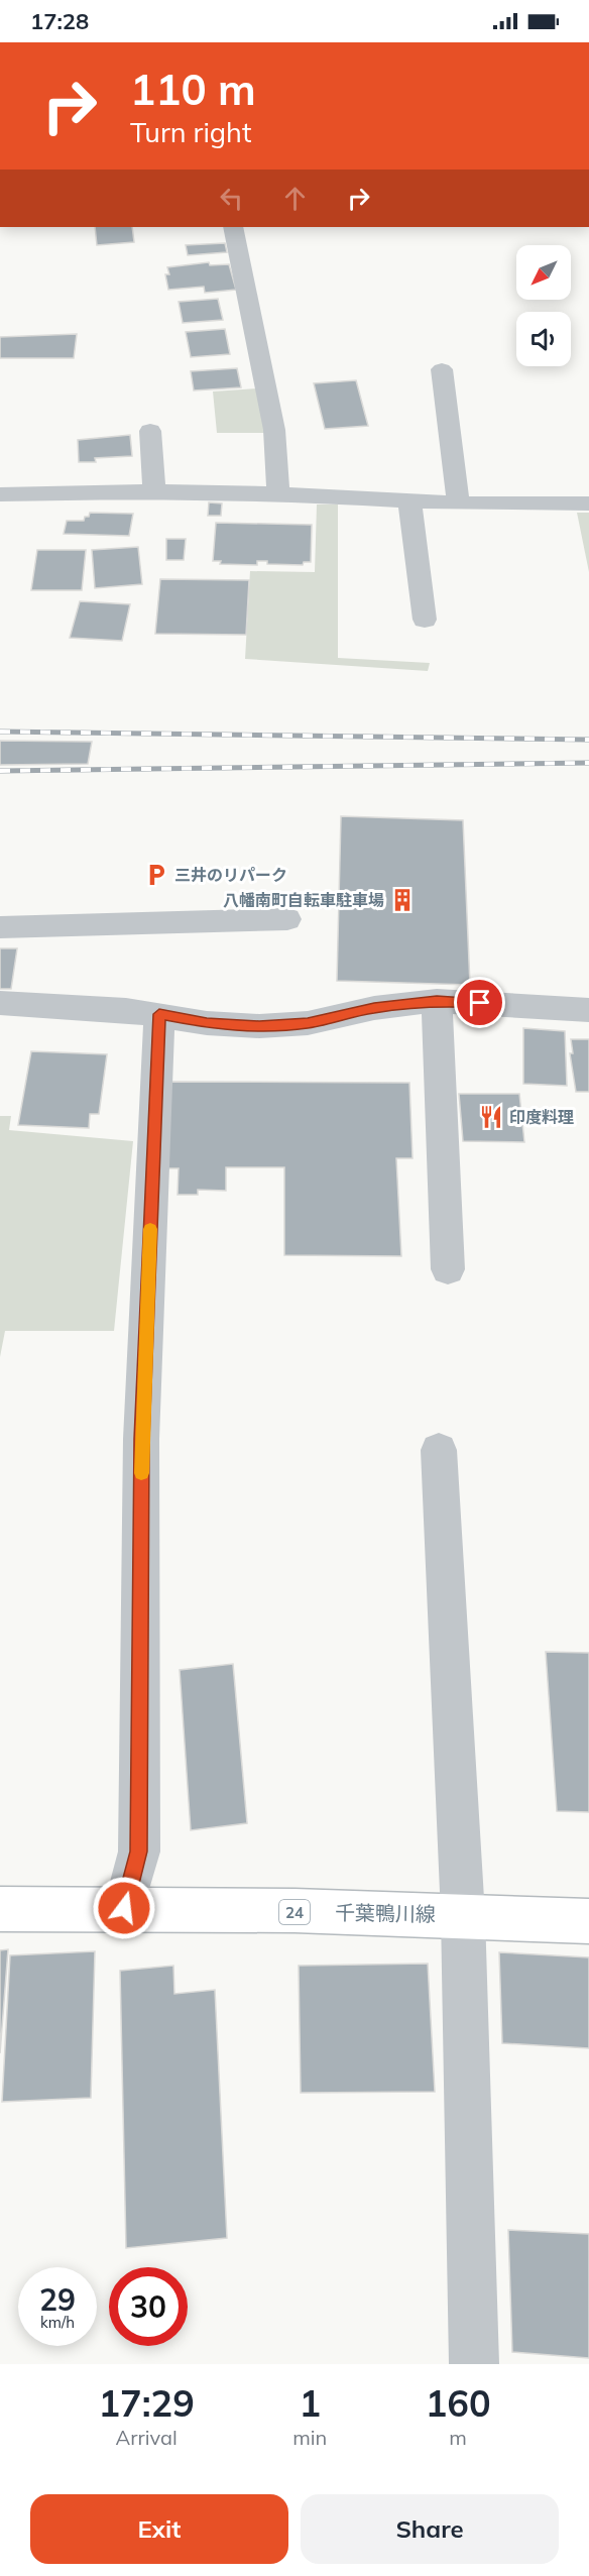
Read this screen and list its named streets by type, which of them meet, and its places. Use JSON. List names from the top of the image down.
{
  "streets": {
    "main road": ["24", "千葉鴨川線"]
  },
  "places": {
    "parking": ["三井のリパーク"],
    "building": ["八幡南町自転車駐車場"],
    "restaurant": ["印度料理"]
  },
  "north": "bottom left",
  "page": {
    "status": "17:28",
    "turn": ["110 m", "Turn right"],
    "speed": "29 km/h",
    "limit": "30",
    "eta": [
      "17:29",
      "Arrival",
      "1",
      "min",
      "160",
      "m"
    ],
    "buttons": ["Exit", "Share"]
  }
}
